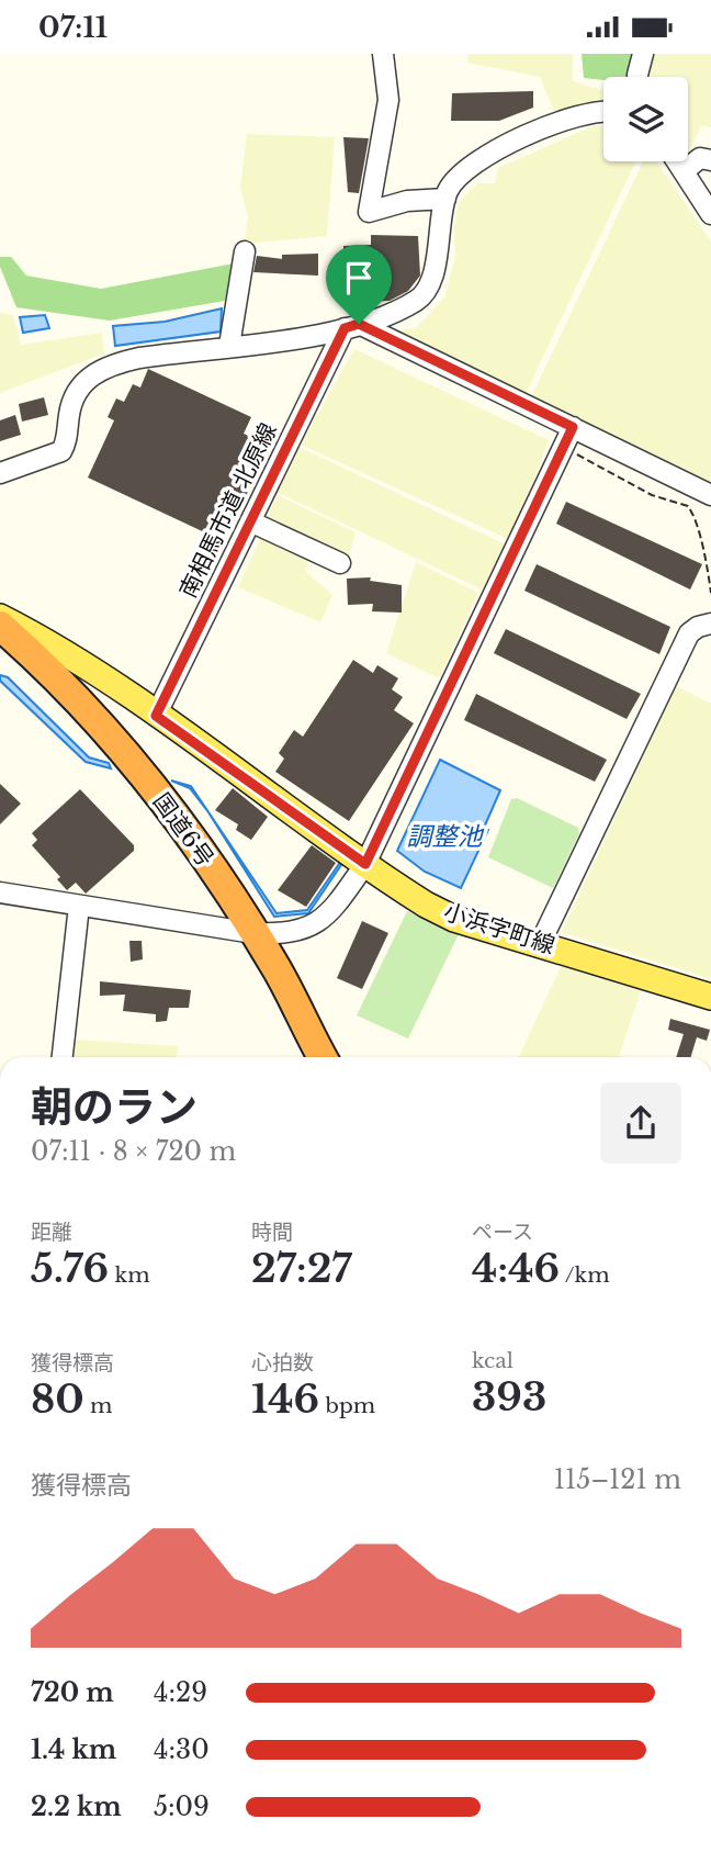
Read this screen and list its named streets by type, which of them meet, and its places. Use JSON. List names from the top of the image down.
{
  "streets": {
    "highway": ["国道6号"],
    "main road": ["小浜字町線"],
    "street": ["南相馬市道 北原線"]
  },
  "crossings": [
    ["南相馬市道 北原線", "小浜字町線"]
  ],
  "water": ["調整池"],
  "page": {
    "status": "07:11",
    "heading": ["朝のラン", "07:11 · 8 × 720 m"],
    "stats": [
      ["距離", "5.76 km"],
      ["時間", "27:27"],
      ["ペース", "4:46 /km"],
      ["獲得標高", "80 m"],
      ["心拍数", "146 bpm"],
      ["kcal", "393"]
    ],
    "chart": ["獲得標高", "115–121 m"],
    "list": [
      {
        "name": "720 m",
        "note": "4:29"
      },
      {
        "name": "1.4 km",
        "note": "4:30"
      },
      {
        "name": "2.2 km",
        "note": "5:09"
      }
    ]
  }
}
